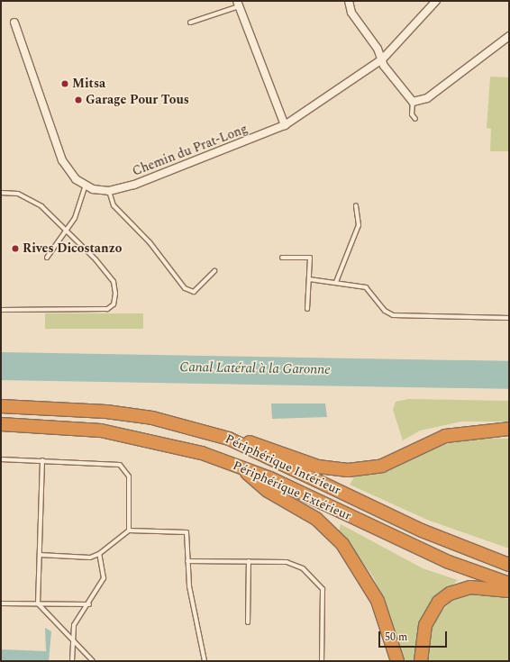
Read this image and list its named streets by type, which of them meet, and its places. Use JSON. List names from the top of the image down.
{
  "streets": {
    "highway": ["Périphérique Intérieur", "Périphérique Extérieur"],
    "street": ["Chemin du Prat-Long"]
  },
  "water": ["Canal Latéral à la Garonne"],
  "places": ["Mitsa", "Garage Pour Tous", "Rives Dicostanzo"],
  "scale_bar": "50 m"
}
